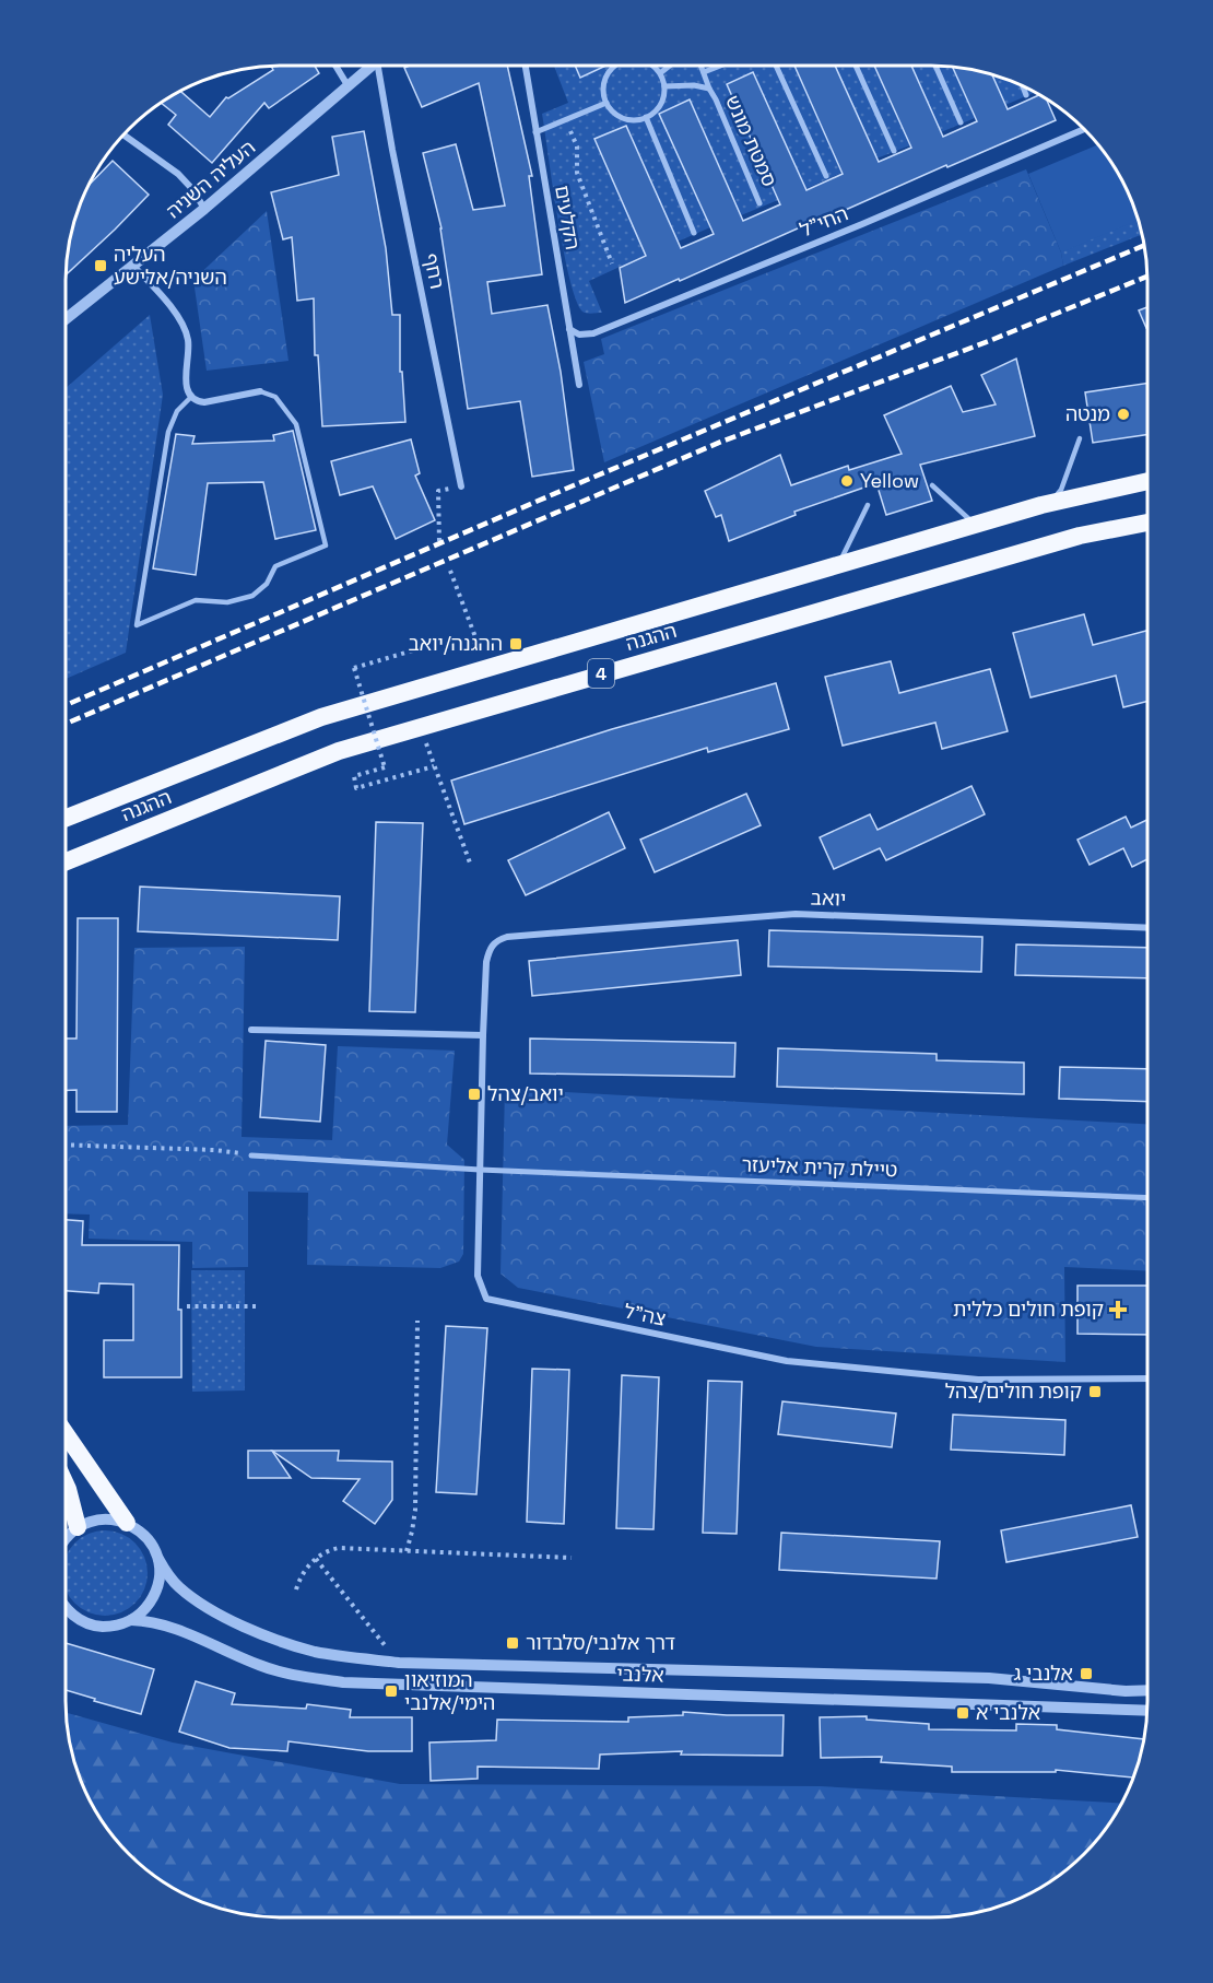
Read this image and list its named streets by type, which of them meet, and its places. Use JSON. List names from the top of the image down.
{
  "streets": {
    "highway": ["ההגנה", "4"],
    "street": [
      "סמטת מונש",
      "העליה השניה",
      "הקלעים",
      "החי\"ל",
      "רחף",
      "יואב",
      "טיילת קרית אליעזר",
      "צה\"ל",
      "אלנבי"
    ]
  },
  "crossings": [
    ["הקלעים", "החי\"ל"],
    ["יואב", "צה\"ל"],
    ["טיילת קרית אליעזר", "צה\"ל"]
  ],
  "places": {
    "transit": [
      "העליה השניה/אלישע",
      "ההגנה/יואב",
      "יואב/צהל",
      "קופת חולים/צהל",
      "דרך אלנבי/סלבדור",
      "אלנבי ג",
      "המוזיאון הימי/אלנבי",
      "אלנבי א"
    ],
    "other": ["מנטה", "Yellow"],
    "health": ["קופת חולים כללית"]
  }
}
